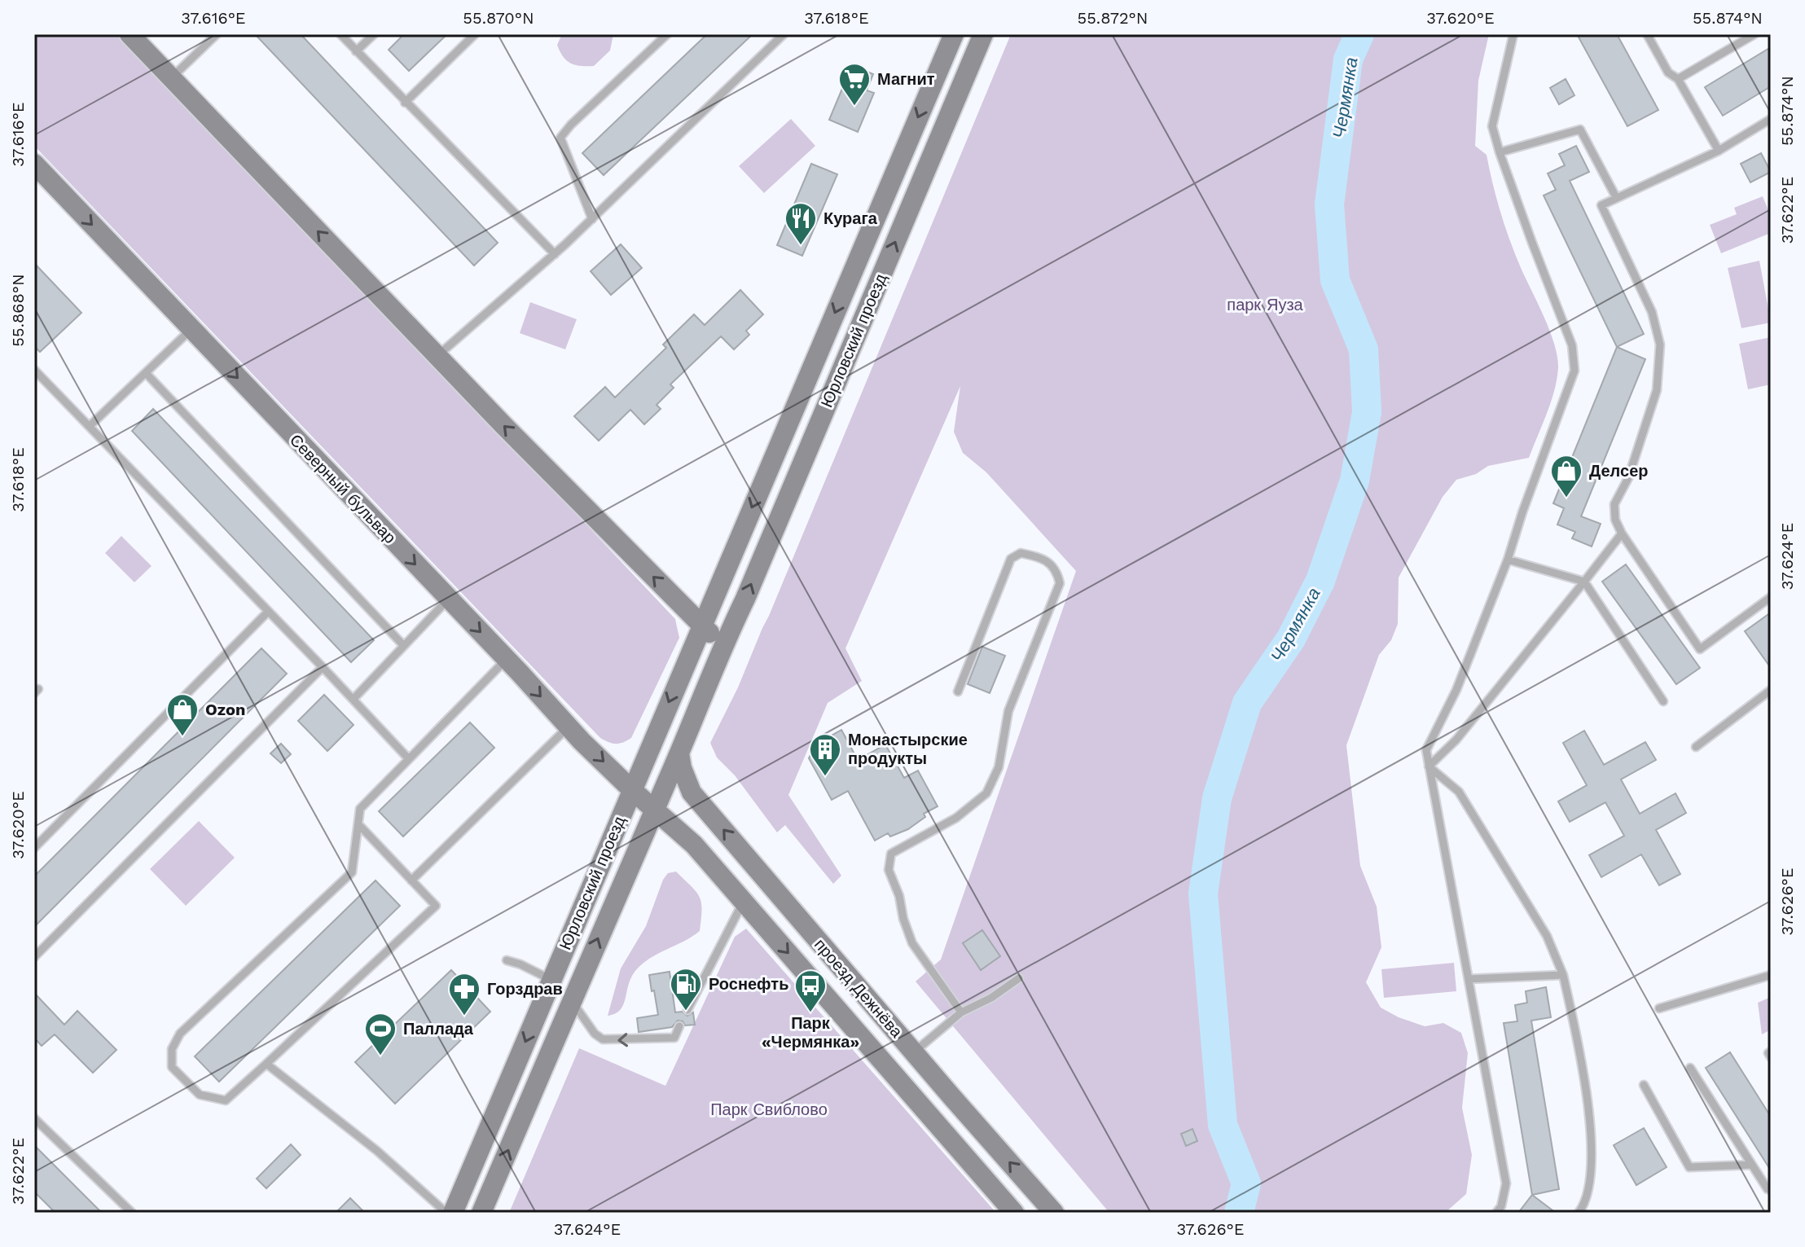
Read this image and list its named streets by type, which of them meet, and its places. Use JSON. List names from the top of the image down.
{
  "streets": {
    "main road": ["Юрловский проезд", "Северный бульвар", "проезд Дежнёва"]
  },
  "crossings": [
    ["Юрловский проезд", "Северный бульвар"],
    ["Юрловский проезд", "проезд Дежнёва"],
    ["Северный бульвар", "проезд Дежнёва"]
  ],
  "water": ["Чермянка"],
  "parks": ["парк Яуза", "Парк Свиблово"],
  "places": {
    "supermarket": ["Магнит"],
    "restaurant": ["Курага"],
    "shop": ["Делсер", "Ozon"],
    "building": ["Монастырские продукты"],
    "fuel station": ["Роснефть"],
    "bus stop": ["Парк «Чермянка»"],
    "pharmacy": ["Горздрав"],
    "sports": ["Паллада"]
  },
  "coordinates": [
    "37.616°E",
    "55.870°N",
    "37.618°E",
    "55.872°N",
    "37.620°E",
    "55.874°N",
    "37.622°E",
    "55.868°N",
    "37.624°E",
    "37.626°E"
  ]
}
